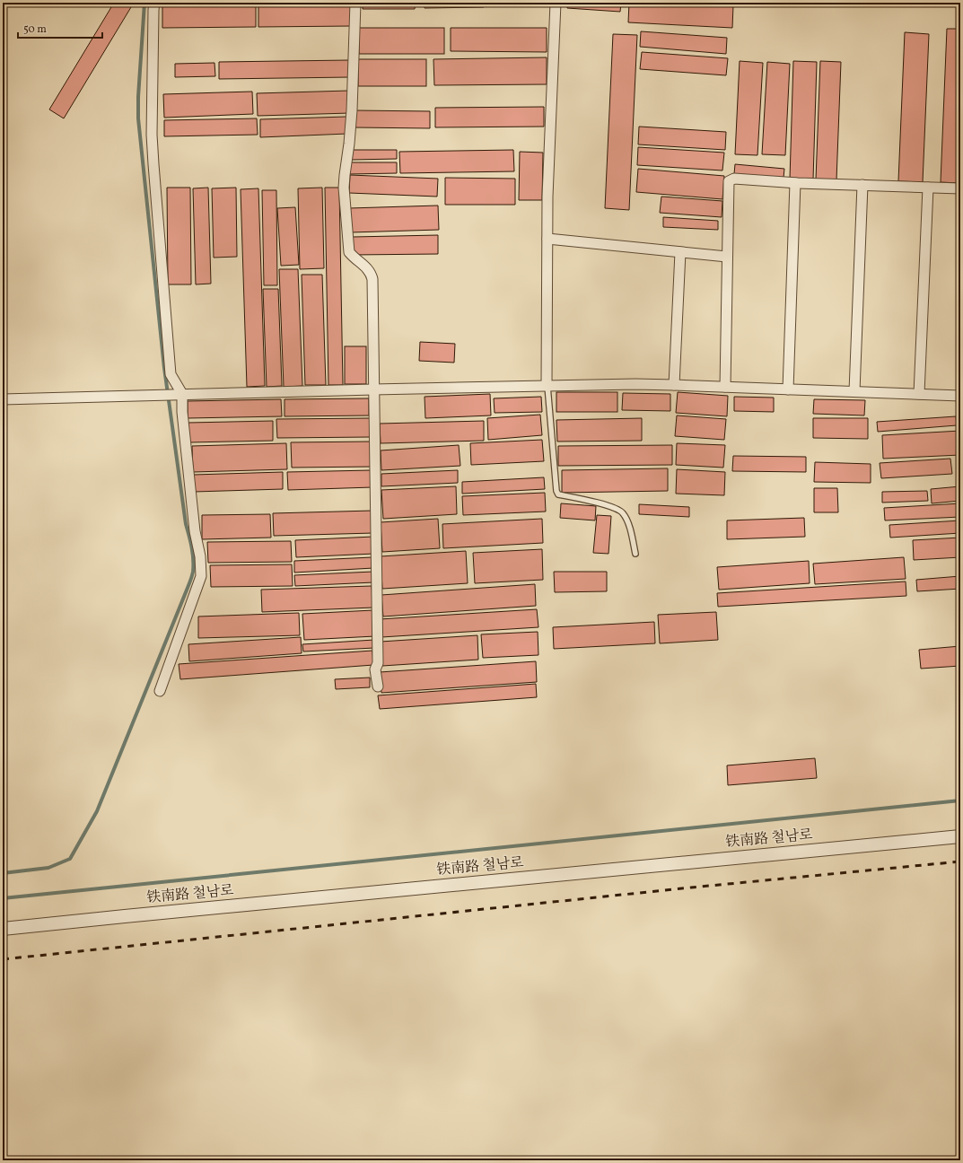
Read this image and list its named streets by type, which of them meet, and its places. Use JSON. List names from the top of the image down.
{
  "streets": {
    "street": ["铁南路 철남로"]
  },
  "scale_bar": "50 m"
}
